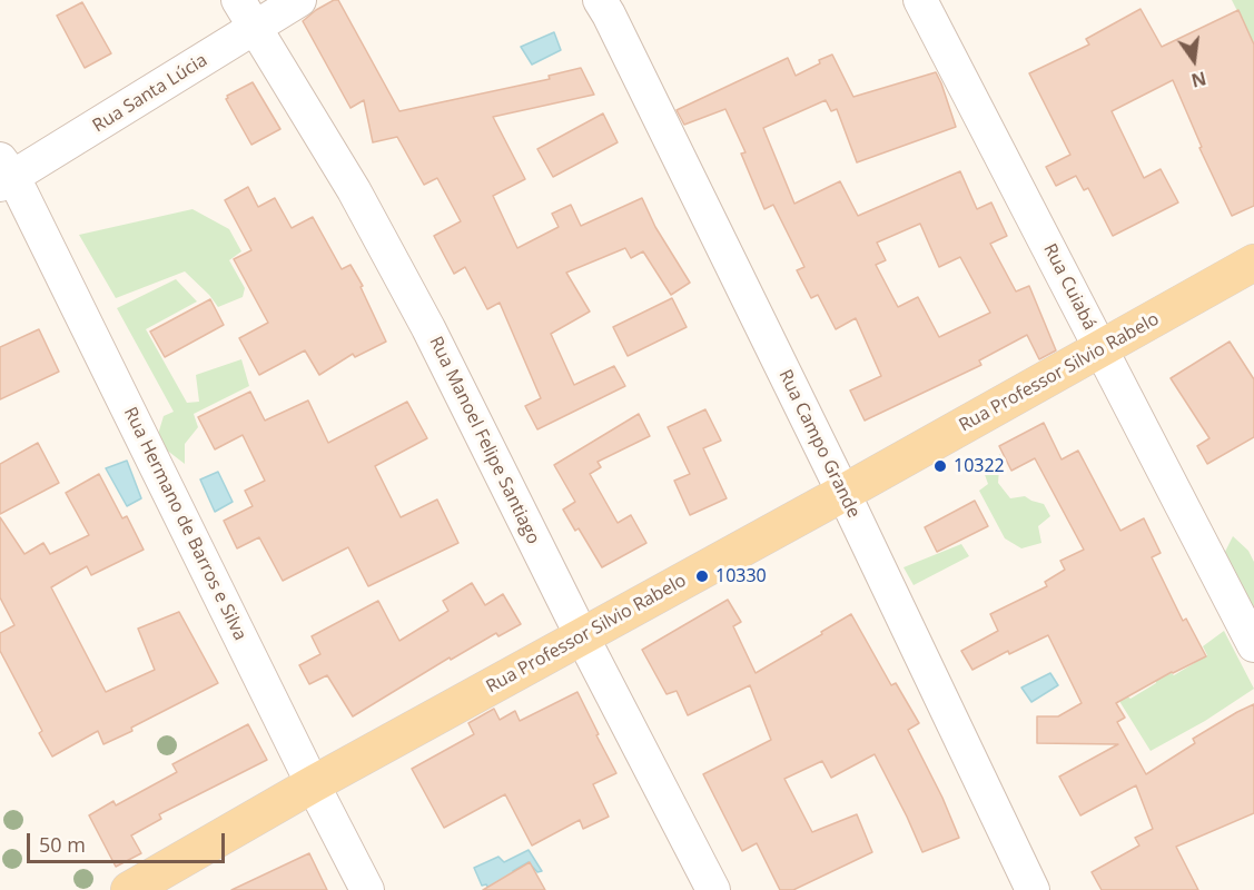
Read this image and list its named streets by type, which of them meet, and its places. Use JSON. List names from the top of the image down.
{
  "streets": {
    "main road": ["Rua Professor Silvio Rabelo"],
    "street": [
      "Rua Santa Lúcia",
      "Rua Cuiabá",
      "Rua Manoel Felipe Santiago",
      "Rua Campo Grande",
      "Rua Hermano de Barros e Silva"
    ]
  },
  "crossings": [
    ["Rua Santa Lúcia", "Rua Manoel Felipe Santiago"],
    ["Rua Santa Lúcia", "Rua Hermano de Barros e Silva"],
    ["Rua Cuiabá", "Rua Professor Silvio Rabelo"],
    ["Rua Professor Silvio Rabelo", "Rua Manoel Felipe Santiago"],
    ["Rua Professor Silvio Rabelo", "Rua Campo Grande"],
    ["Rua Professor Silvio Rabelo", "Rua Hermano de Barros e Silva"]
  ],
  "places": ["10322", "10330"],
  "scale_bar": "50 m",
  "north": "bottom"
}
